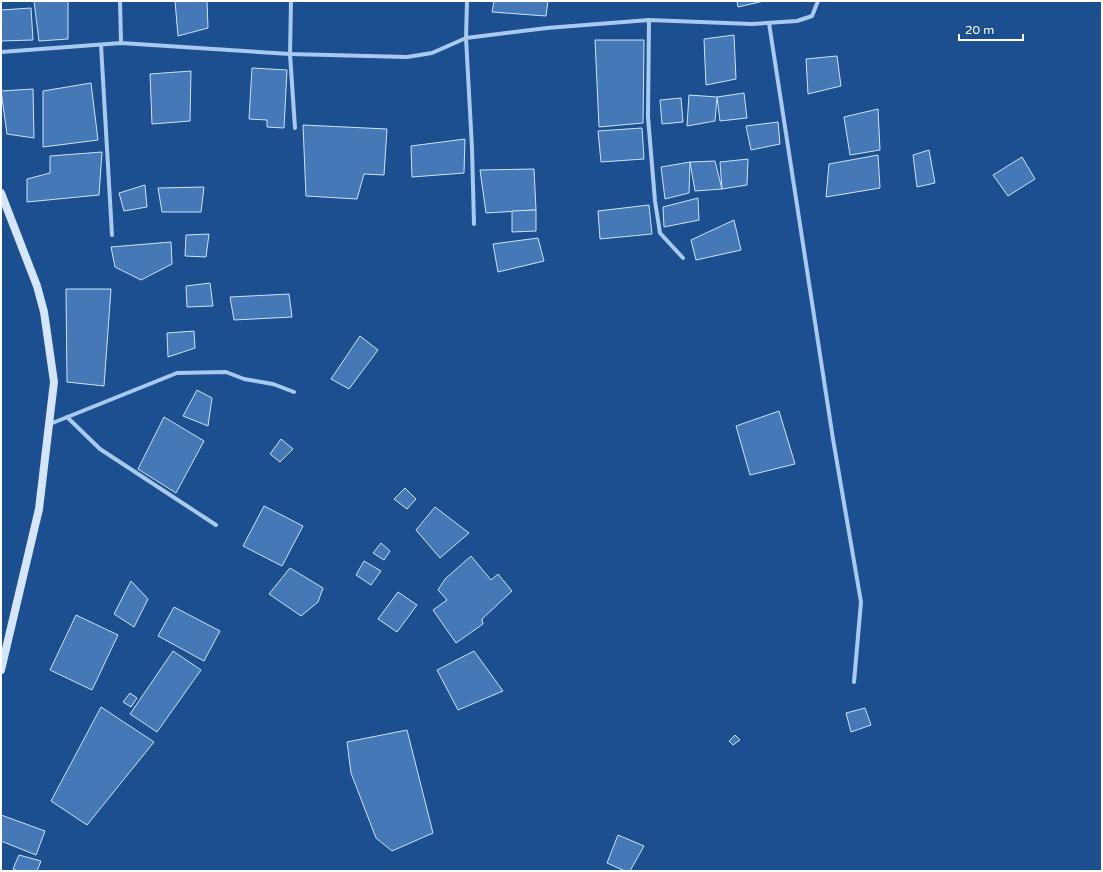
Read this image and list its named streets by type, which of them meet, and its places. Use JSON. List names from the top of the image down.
{
  "scale_bar": "20 m"
}
